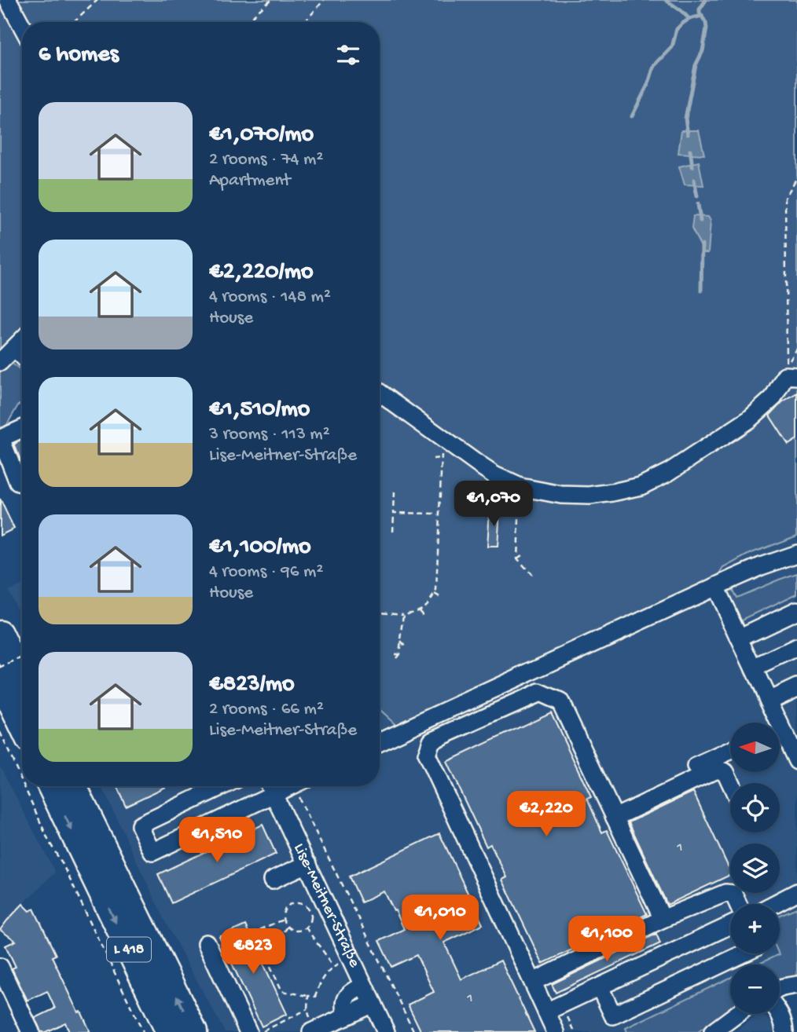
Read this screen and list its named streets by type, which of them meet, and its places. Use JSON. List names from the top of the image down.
{
  "streets": {
    "highway": ["L 418"],
    "street": ["Lise-Meitner-Straße"]
  },
  "house_numbers": ["1", "1"],
  "north": "left",
  "page": {
    "heading": "6 homes",
    "list": [
      {
        "name": "€1,070/mo",
        "note": "2 rooms · 74 m² · Apartment"
      },
      {
        "name": "€2,220/mo",
        "note": "4 rooms · 148 m² · House"
      },
      {
        "name": "€1,510/mo",
        "note": "3 rooms · 113 m² · Lise-Meitner-Straße"
      },
      {
        "name": "€1,100/mo",
        "note": "4 rooms · 96 m² · House"
      },
      {
        "name": "€823/mo",
        "note": "2 rooms · 66 m² · Lise-Meitner-Straße"
      }
    ],
    "price": [
      "€1,070",
      "€2,220",
      "€1,510",
      "€1,010",
      "€1,100",
      "€823"
    ],
    "map_buttons": ["+", "−"]
  }
}
